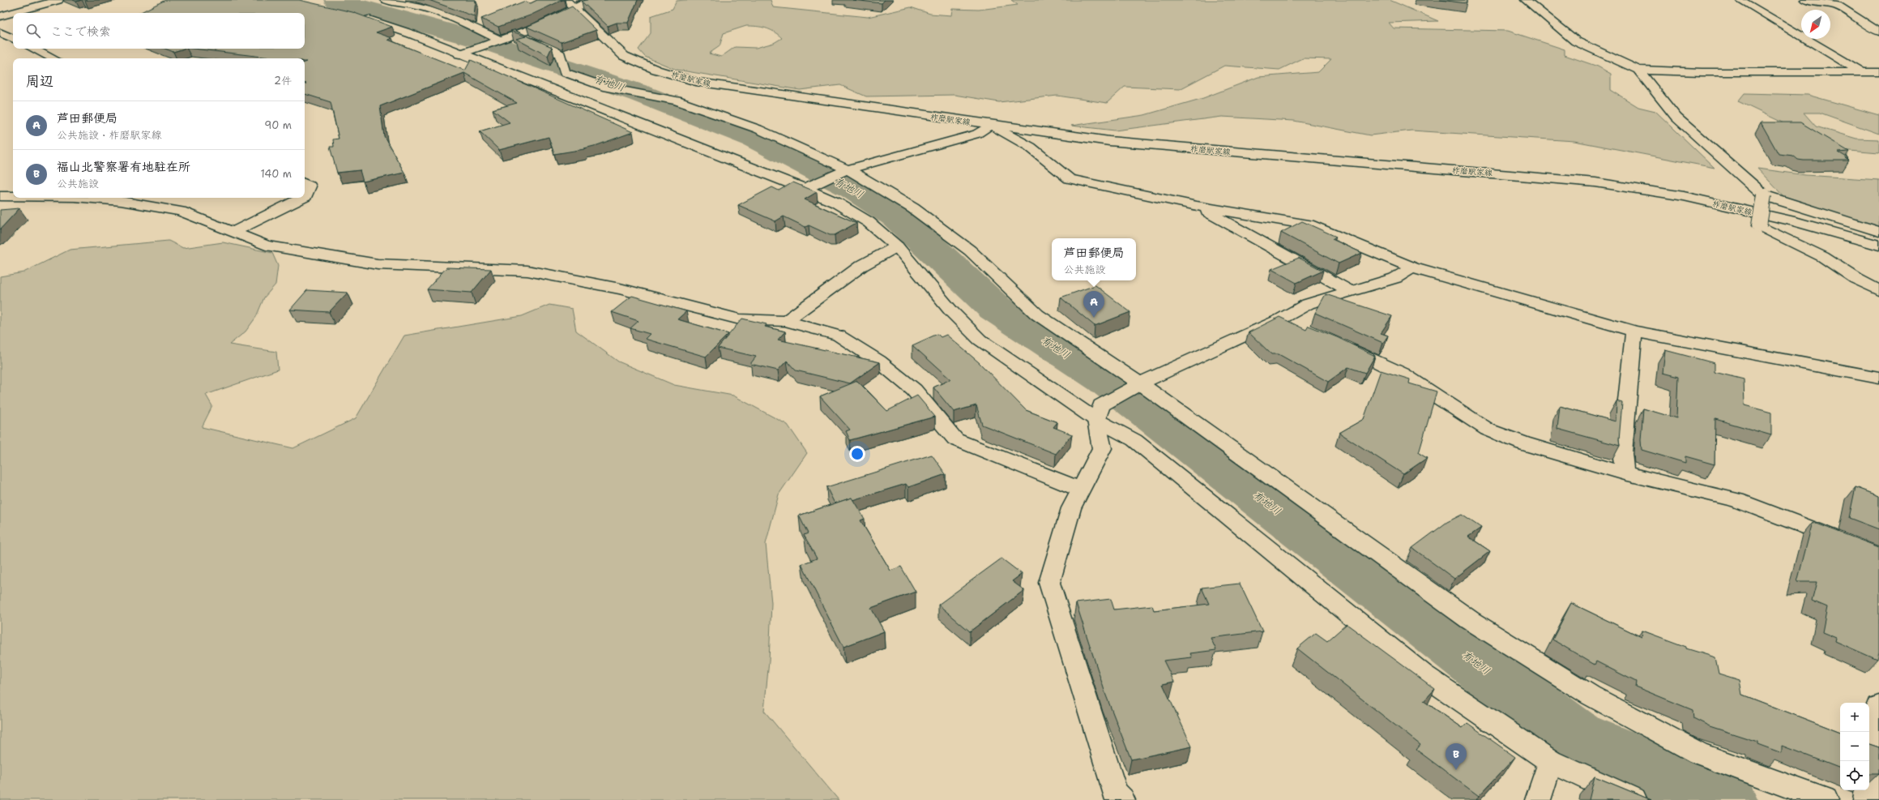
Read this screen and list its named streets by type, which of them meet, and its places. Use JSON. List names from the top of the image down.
{
  "streets": {
    "street": ["柞磨駅家線"]
  },
  "water": ["有地川"],
  "north": "bottom left",
  "page": {
    "search": "ここで検索",
    "heading": ["周辺", "2件"],
    "list": [
      {
        "mark": "A",
        "name": "芦田郵便局",
        "note": "公共施設 · 柞磨駅家線",
        "value": "90 m"
      },
      {
        "mark": "B",
        "name": "福山北警察署有地駐在所",
        "note": "公共施設",
        "value": "140 m"
      }
    ],
    "popup": ["芦田郵便局", "公共施設"],
    "pins": ["A", "B"],
    "map_buttons": ["+", "−"]
  }
}
